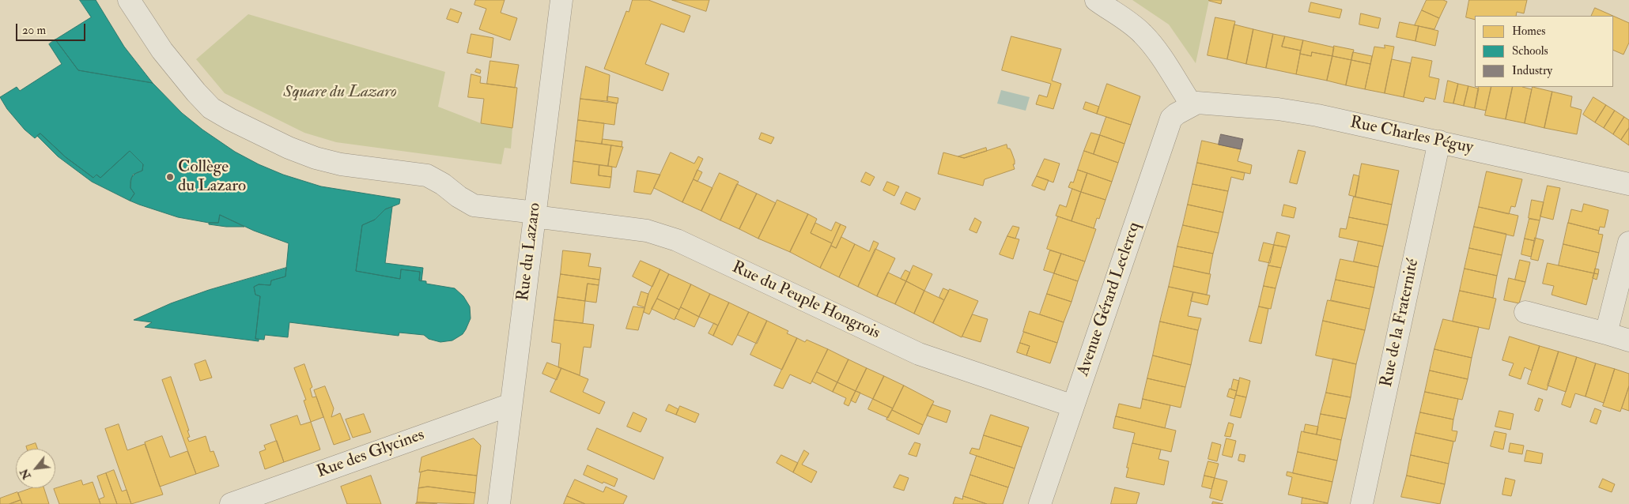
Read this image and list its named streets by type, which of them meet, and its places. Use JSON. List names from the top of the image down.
{
  "streets": {
    "street": [
      "Rue Charles Péguy",
      "Rue du Lazaro",
      "Avenue Gérard Leclercq",
      "Rue du Peuple Hongrois",
      "Rue de la Fraternité",
      "Rue des Glycines"
    ]
  },
  "crossings": [
    ["Rue Charles Péguy", "Avenue Gérard Leclercq"],
    ["Rue Charles Péguy", "Rue de la Fraternité"],
    ["Rue du Lazaro", "Rue du Peuple Hongrois"],
    ["Rue du Lazaro", "Rue des Glycines"],
    ["Avenue Gérard Leclercq", "Rue du Peuple Hongrois"]
  ],
  "parks": ["Square du Lazaro"],
  "places": ["Collège du Lazaro"],
  "legend": ["Homes", "Schools", "Industry"],
  "scale_bar": "20 m",
  "north": "bottom left"
}
